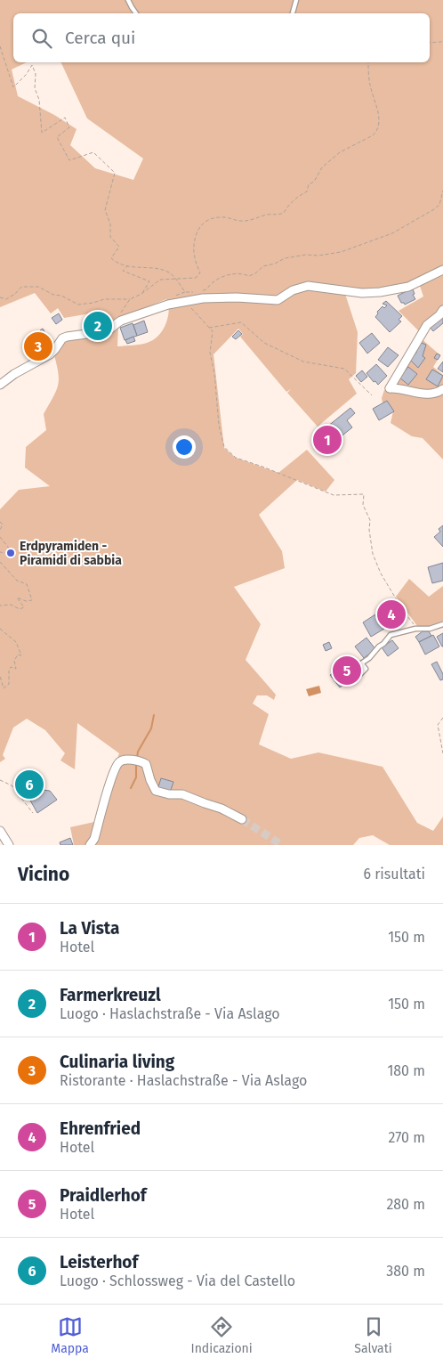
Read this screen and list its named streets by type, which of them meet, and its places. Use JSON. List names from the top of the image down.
{
  "places": ["Erdpyramiden - Piramidi di sabbia"],
  "page": {
    "search": "Cerca qui",
    "pins": [
      "2",
      "3",
      "1",
      "4",
      "5",
      "6"
    ],
    "heading": ["Vicino", "6 risultati"],
    "list": [
      {
        "mark": "1",
        "name": "La Vista",
        "note": "Hotel",
        "value": "150 m"
      },
      {
        "mark": "2",
        "name": "Farmerkreuzl",
        "note": "Luogo · Haslachstraße - Via Aslago",
        "value": "150 m"
      },
      {
        "mark": "3",
        "name": "Culinaria living",
        "note": "Ristorante · Haslachstraße - Via Aslago",
        "value": "180 m"
      },
      {
        "mark": "4",
        "name": "Ehrenfried",
        "note": "Hotel",
        "value": "270 m"
      },
      {
        "mark": "5",
        "name": "Praidlerhof",
        "note": "Hotel",
        "value": "280 m"
      },
      {
        "mark": "6",
        "name": "Leisterhof",
        "note": "Luogo · Schlossweg - Via del Castello",
        "value": "380 m"
      }
    ],
    "nav": ["Mappa", "Indicazioni", "Salvati"]
  }
}
